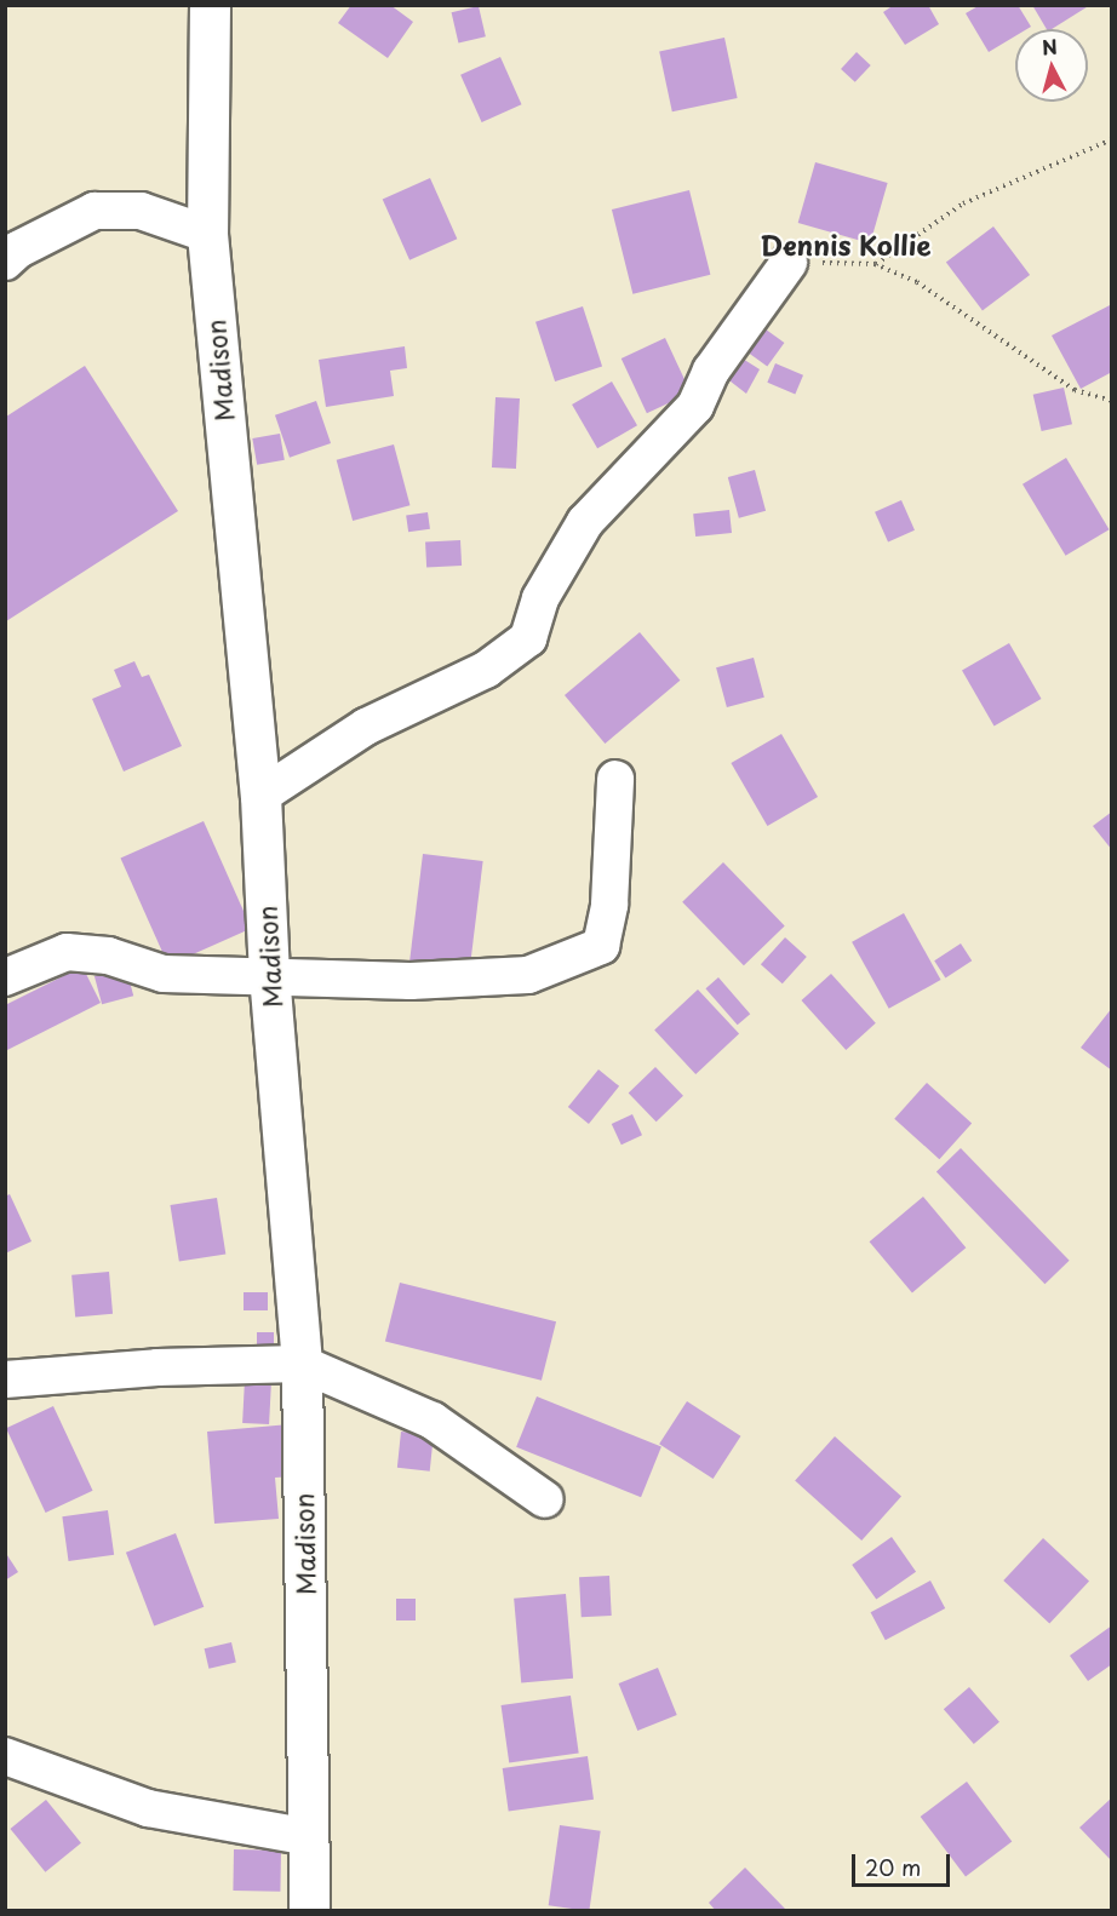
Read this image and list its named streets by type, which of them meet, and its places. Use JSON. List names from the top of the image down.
{
  "streets": {
    "street": ["Madison"]
  },
  "districts": ["Dennis Kollie"],
  "scale_bar": "20 m",
  "north": "top"
}
